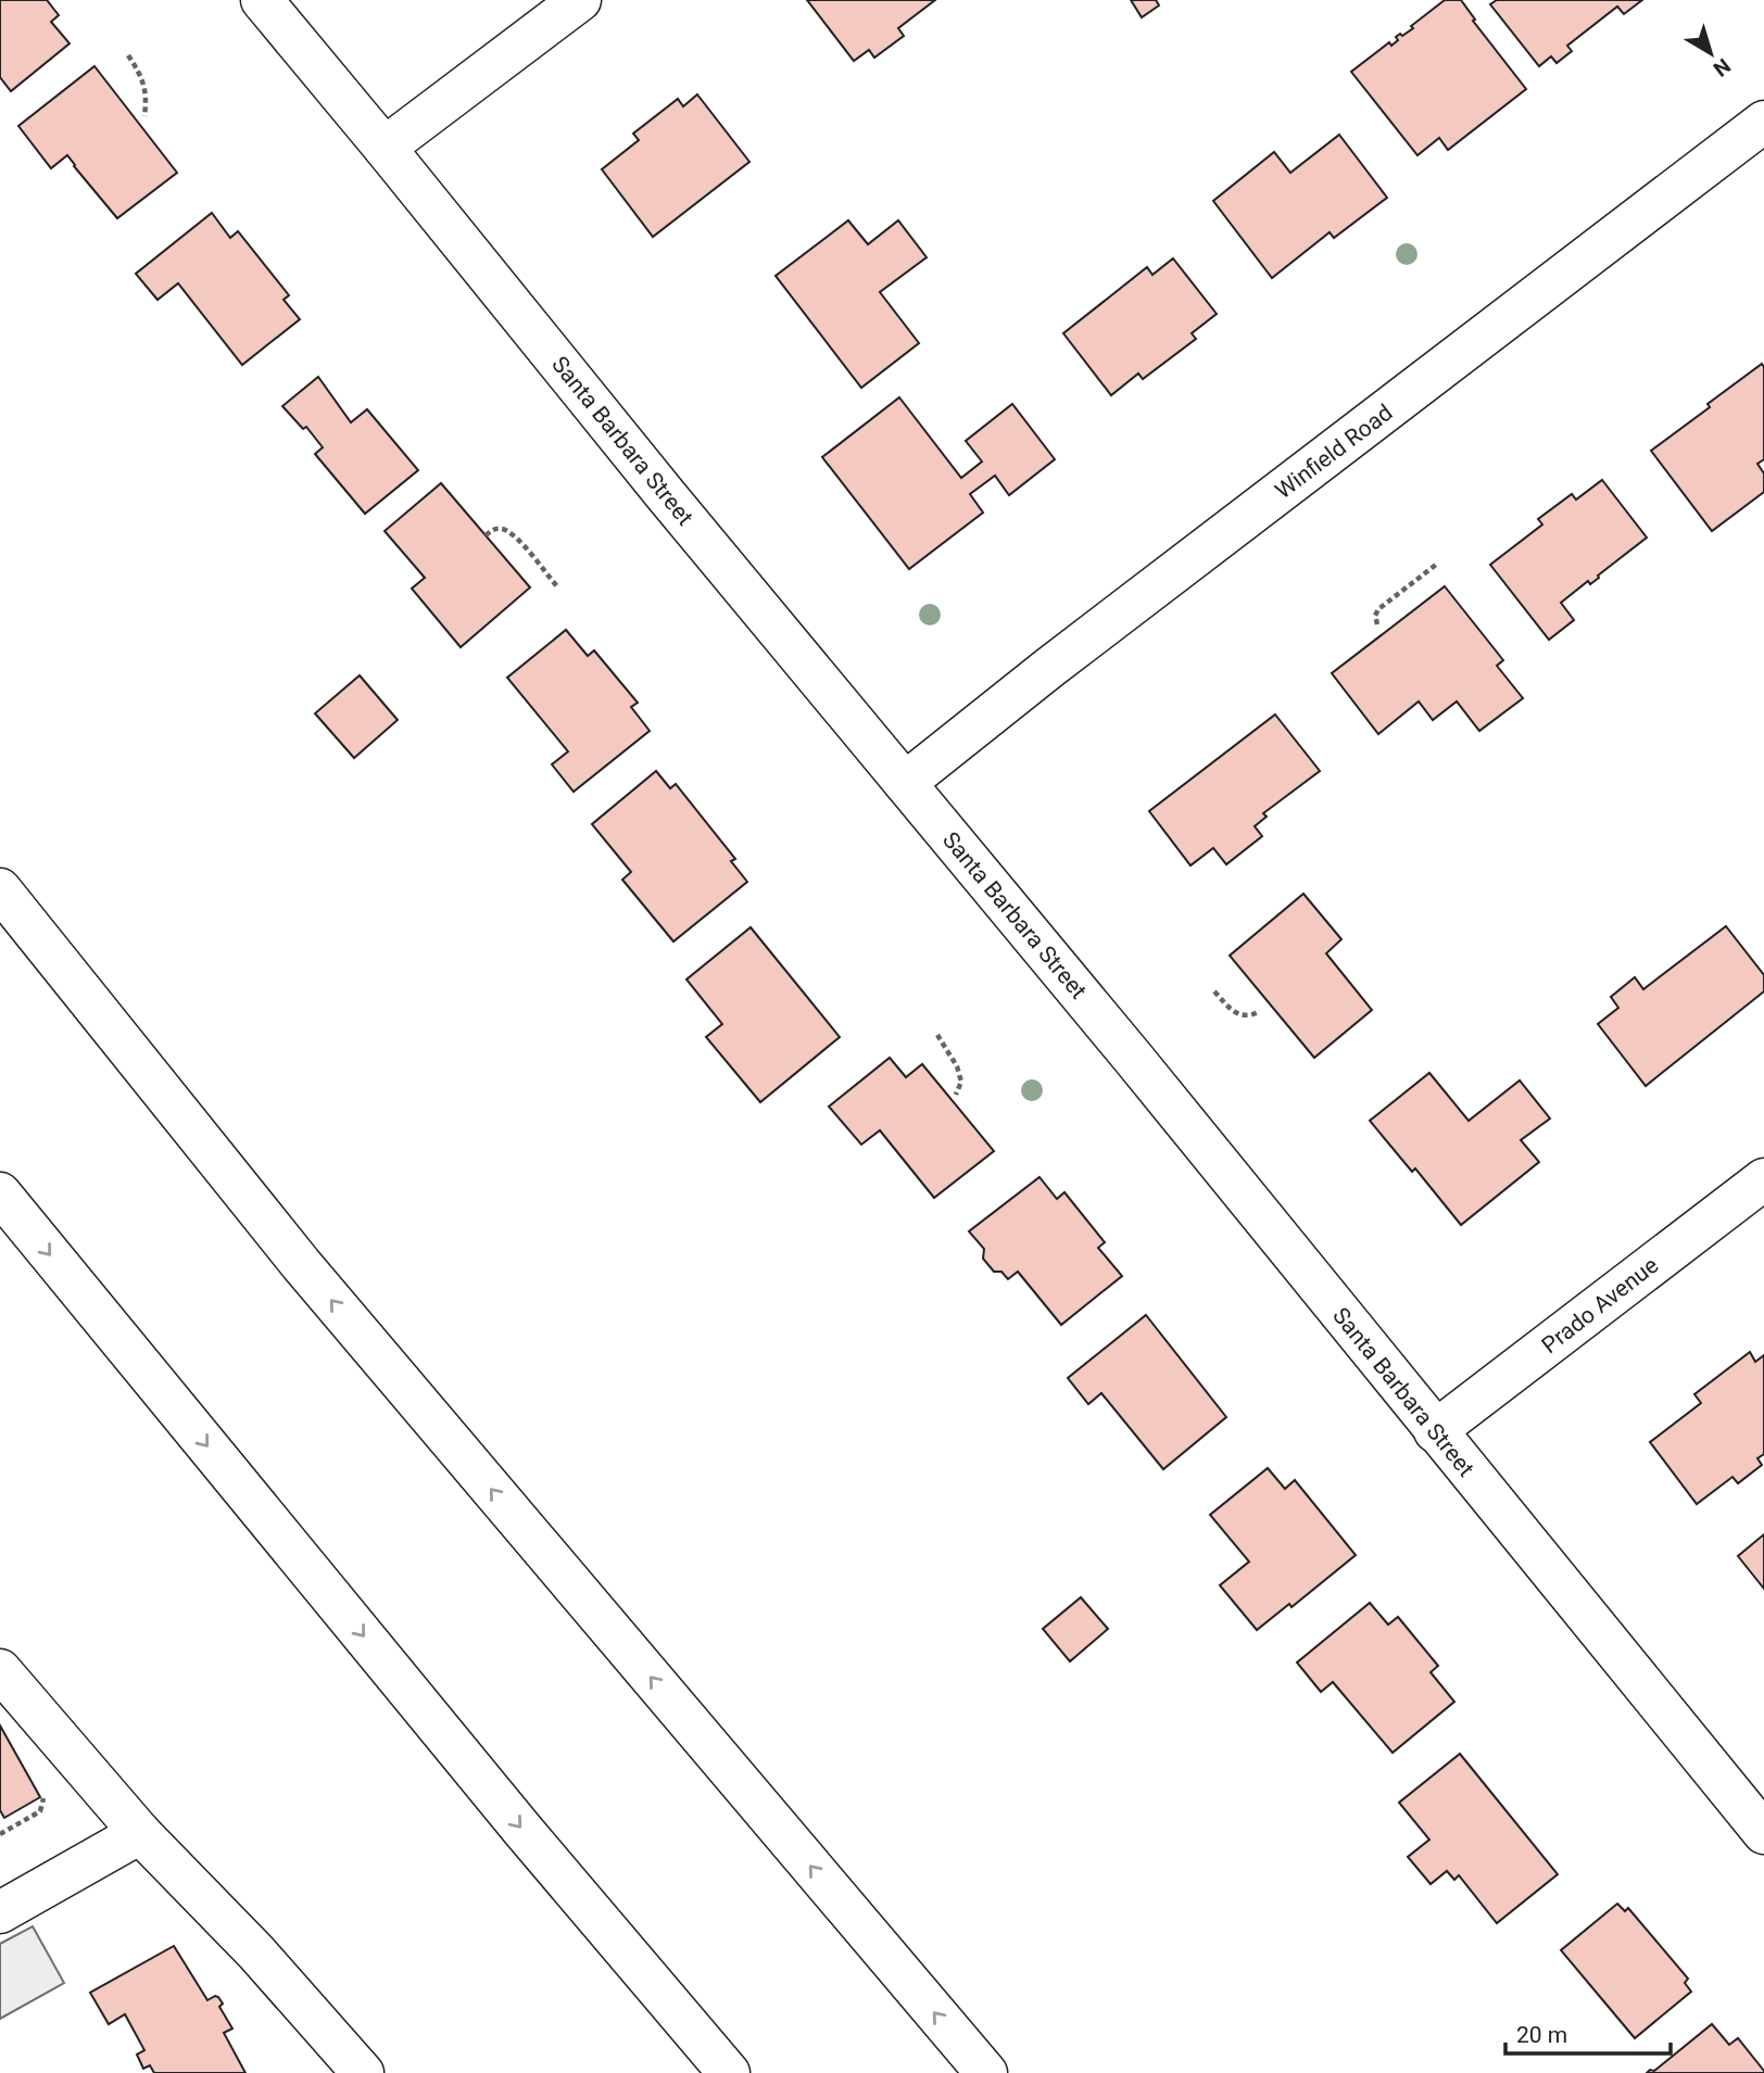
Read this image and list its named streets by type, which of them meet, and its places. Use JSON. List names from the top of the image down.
{
  "streets": {
    "main road": ["Santa Barbara Street", "Winfield Road", "Prado Avenue"]
  },
  "crossings": [
    ["Santa Barbara Street", "Winfield Road"],
    ["Santa Barbara Street", "Prado Avenue"]
  ],
  "scale_bar": "20 m",
  "north": "bottom right"
}
